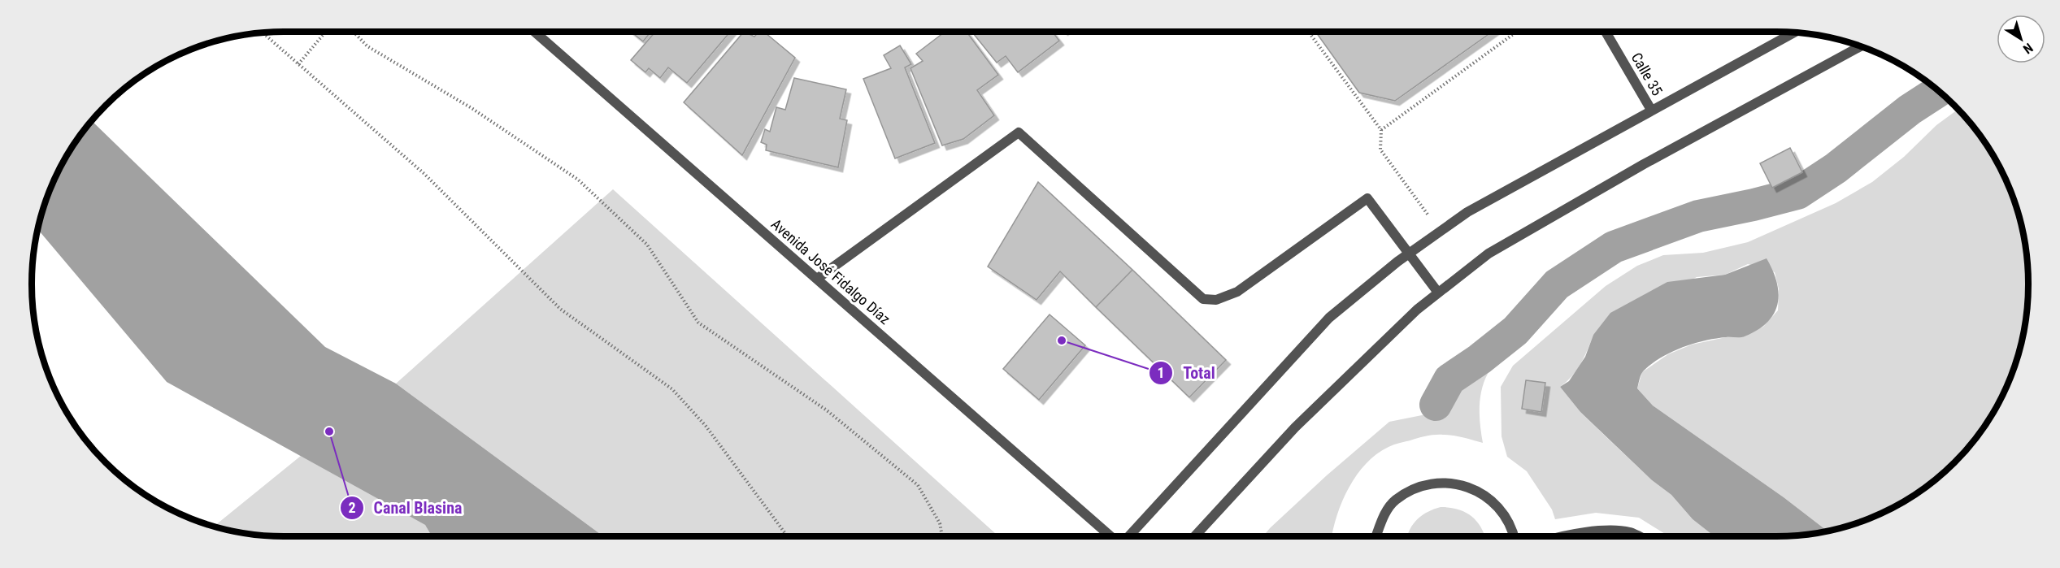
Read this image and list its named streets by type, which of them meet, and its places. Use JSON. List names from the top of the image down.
{
  "streets": {
    "street": ["Calle 35", "Avenida José Fidalgo Díaz"]
  },
  "places": ["Total", "Canal Blasina"],
  "north": "bottom right"
}
